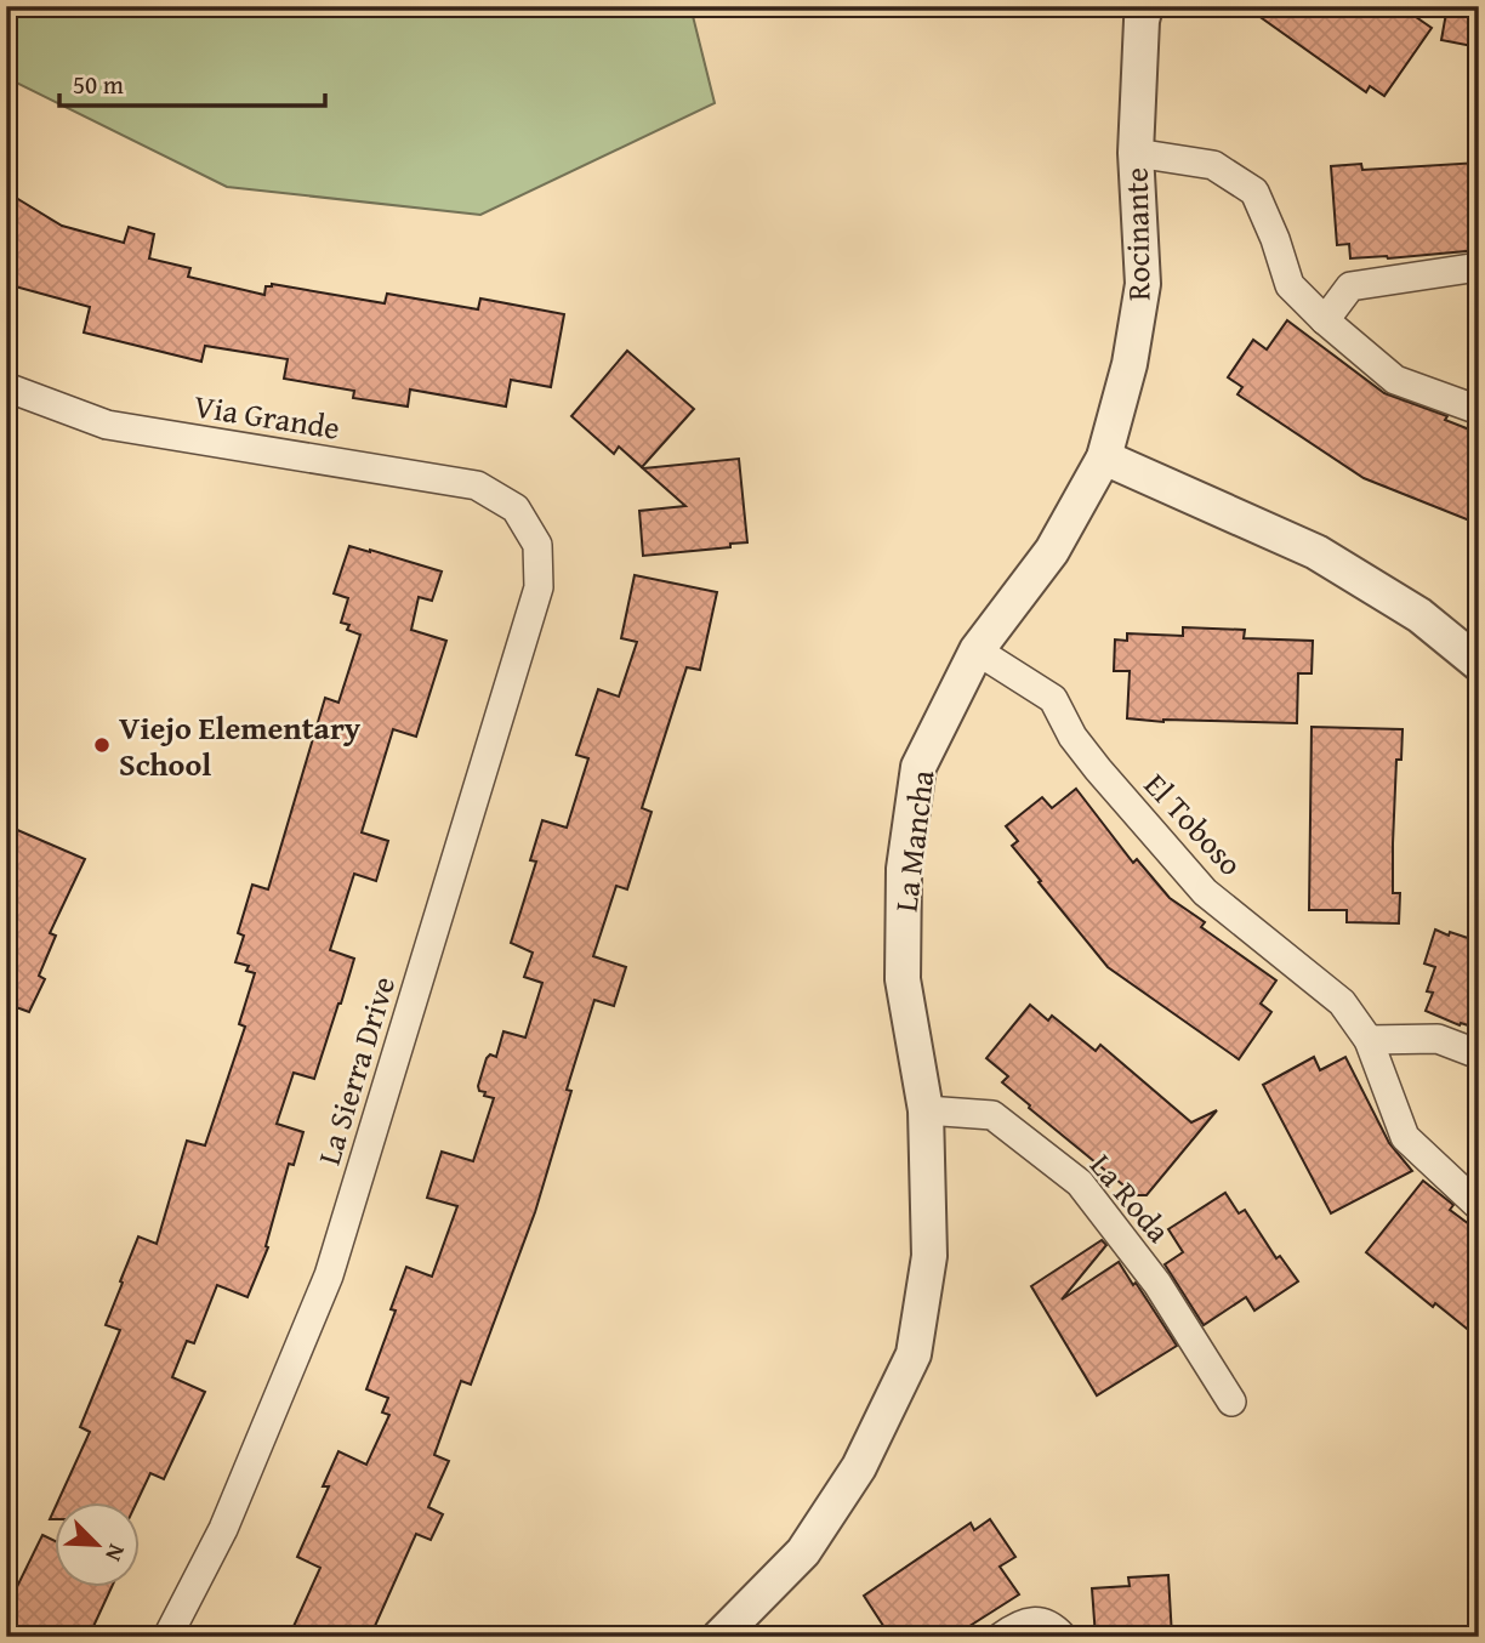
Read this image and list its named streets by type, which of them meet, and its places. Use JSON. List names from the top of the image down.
{
  "streets": {
    "street": [
      "Rocinante",
      "Via Grande",
      "El Toboso",
      "La Mancha",
      "La Sierra Drive",
      "La Roda"
    ]
  },
  "crossings": [
    ["Rocinante", "La Mancha"],
    ["Via Grande", "La Sierra Drive"],
    ["El Toboso", "La Mancha"],
    ["La Mancha", "La Roda"]
  ],
  "places": ["Viejo Elementary School"],
  "scale_bar": "50 m",
  "north": "bottom right"
}
